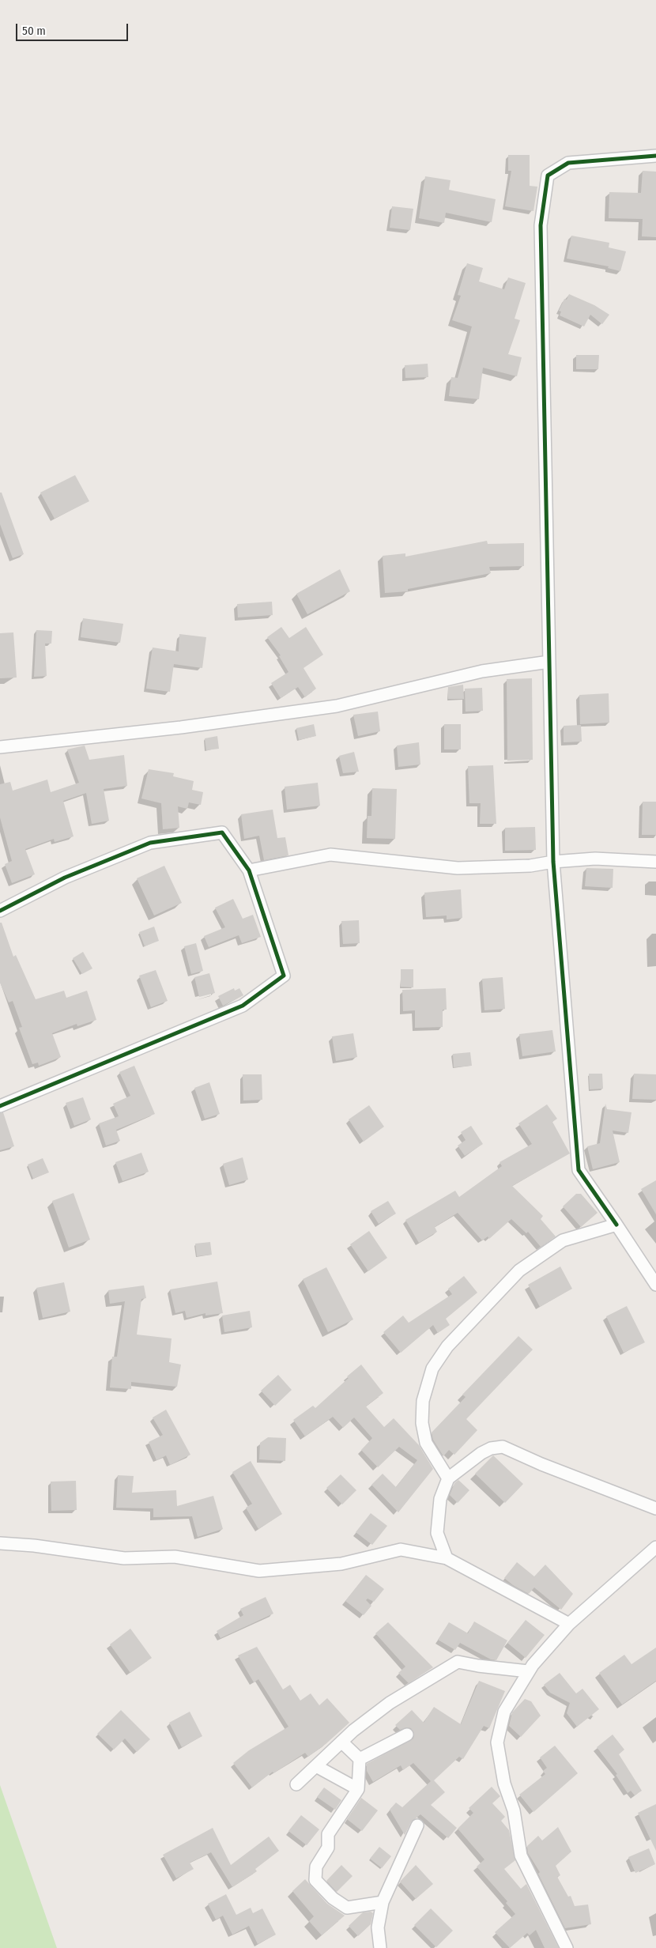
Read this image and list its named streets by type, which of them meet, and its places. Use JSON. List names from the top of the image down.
{
  "scale_bar": "50 m"
}
